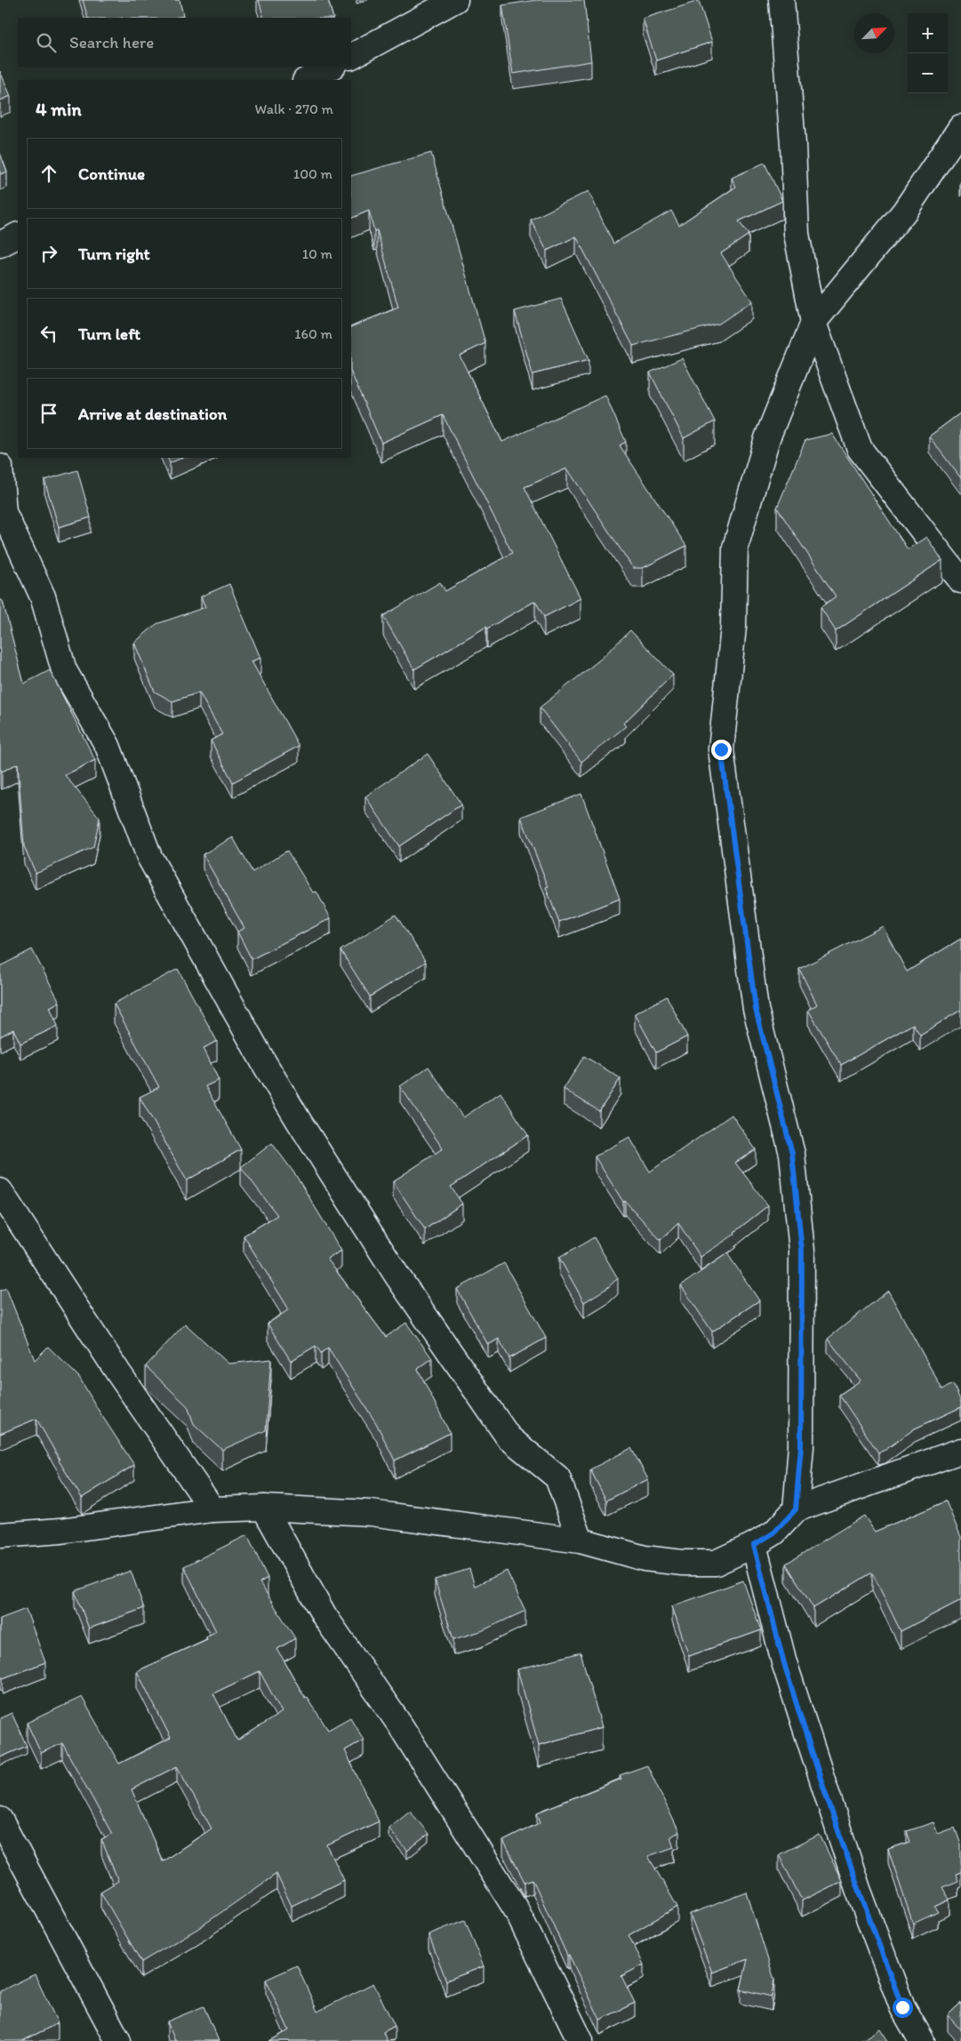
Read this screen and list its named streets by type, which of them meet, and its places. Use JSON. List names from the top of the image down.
{
  "north": "top right",
  "page": {
    "map_buttons": ["+", "−"],
    "search": "Search here",
    "heading": ["4 min", "Walk · 270 m"],
    "list": [
      ["Continue", "100 m"],
      ["Turn right", "10 m"],
      ["Turn left", "160 m"],
      "Arrive at destination"
    ]
  }
}
